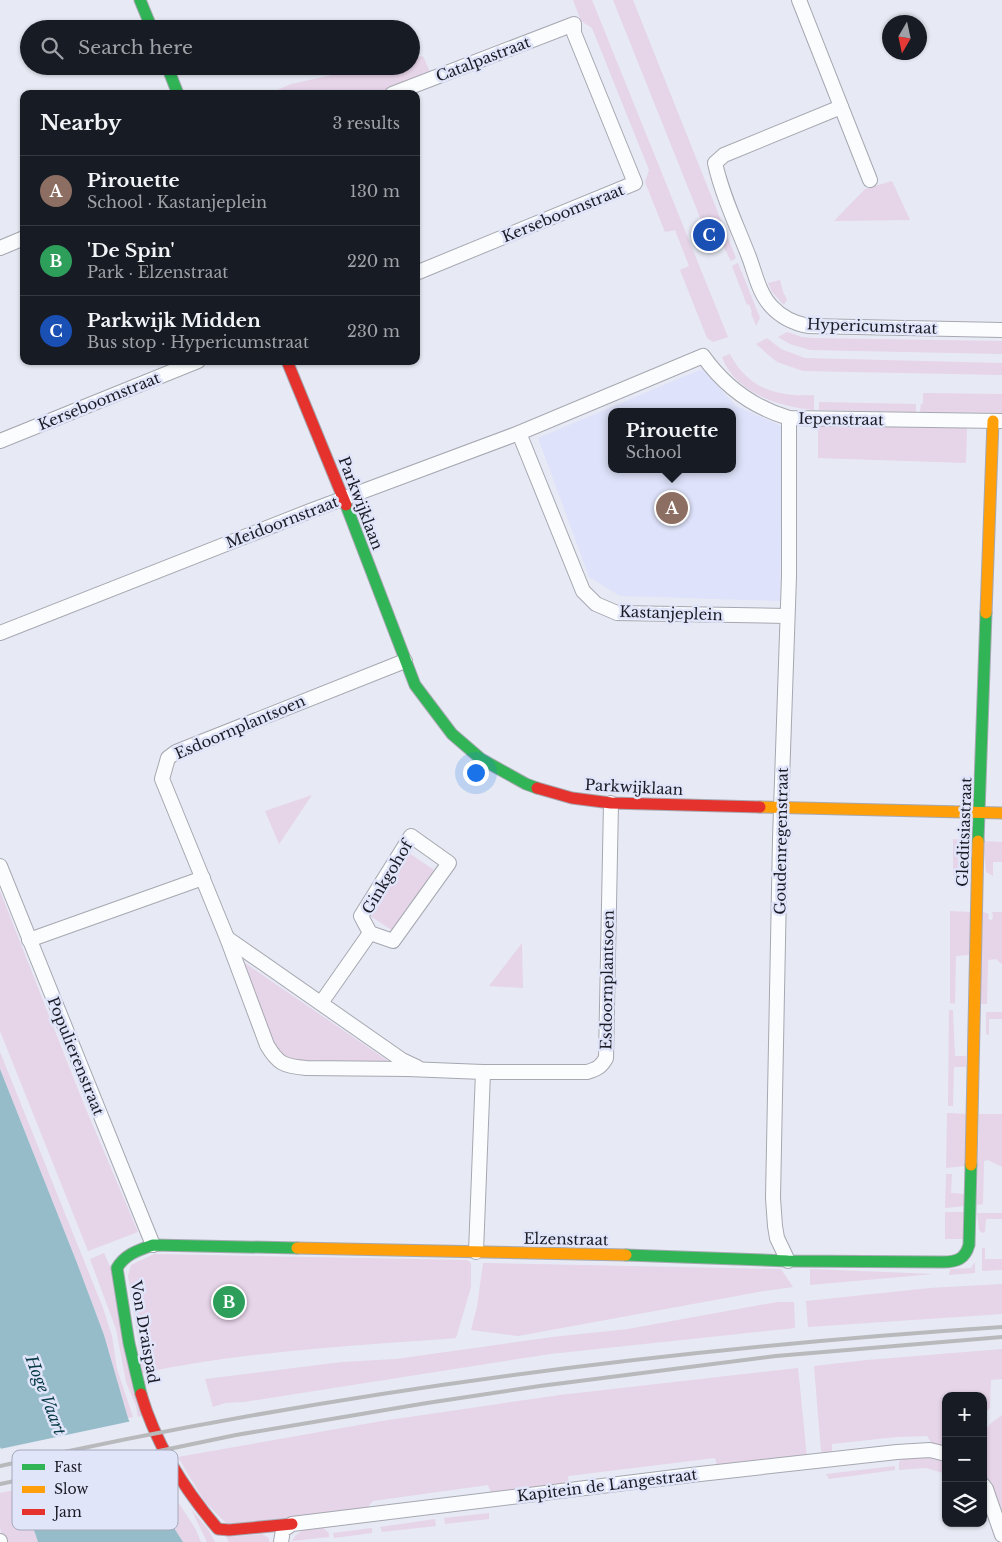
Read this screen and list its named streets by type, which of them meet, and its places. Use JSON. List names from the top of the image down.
{
  "streets": {
    "street": [
      "Catalpastraat",
      "Kerseboomstraat",
      "Hypericumstraat",
      "Iepenstraat",
      "Parkwijklaan",
      "Meidoornstraat",
      "Kastanjeplein",
      "Esdoornplantsoen",
      "Gleditsiastraat",
      "Goudenregenstraat",
      "Ginkgohof",
      "Populierenstraat",
      "Elzenstraat",
      "Von Draispad",
      "Kapitein de Langestraat"
    ]
  },
  "crossings": [
    ["Catalpastraat", "Kerseboomstraat"],
    ["Iepenstraat", "Meidoornstraat"],
    ["Iepenstraat", "Gleditsiastraat"],
    ["Iepenstraat", "Goudenregenstraat"],
    ["Parkwijklaan", "Meidoornstraat"],
    ["Parkwijklaan", "Esdoornplantsoen"],
    ["Parkwijklaan", "Gleditsiastraat"],
    ["Parkwijklaan", "Goudenregenstraat"],
    ["Meidoornstraat", "Kastanjeplein"],
    ["Kastanjeplein", "Goudenregenstraat"],
    ["Esdoornplantsoen", "Ginkgohof"],
    ["Gleditsiastraat", "Elzenstraat"],
    ["Goudenregenstraat", "Elzenstraat"],
    ["Populierenstraat", "Elzenstraat"],
    ["Populierenstraat", "Von Draispad"],
    ["Elzenstraat", "Von Draispad"],
    ["Von Draispad", "Kapitein de Langestraat"]
  ],
  "water": ["Hoge Vaart"],
  "legend": ["Fast", "Slow", "Jam"],
  "north": "bottom",
  "page": {
    "search": "Search here",
    "heading": ["Nearby", "3 results"],
    "list": [
      {
        "mark": "A",
        "name": "Pirouette",
        "note": "School · Kastanjeplein",
        "value": "130 m"
      },
      {
        "mark": "B",
        "name": "'De Spin'",
        "note": "Park · Elzenstraat",
        "value": "220 m"
      },
      {
        "mark": "C",
        "name": "Parkwijk Midden",
        "note": "Bus stop · Hypericumstraat",
        "value": "230 m"
      }
    ],
    "pins": ["C", "A", "B"],
    "popup": ["Pirouette", "School"],
    "map_buttons": ["+", "−"]
  }
}
